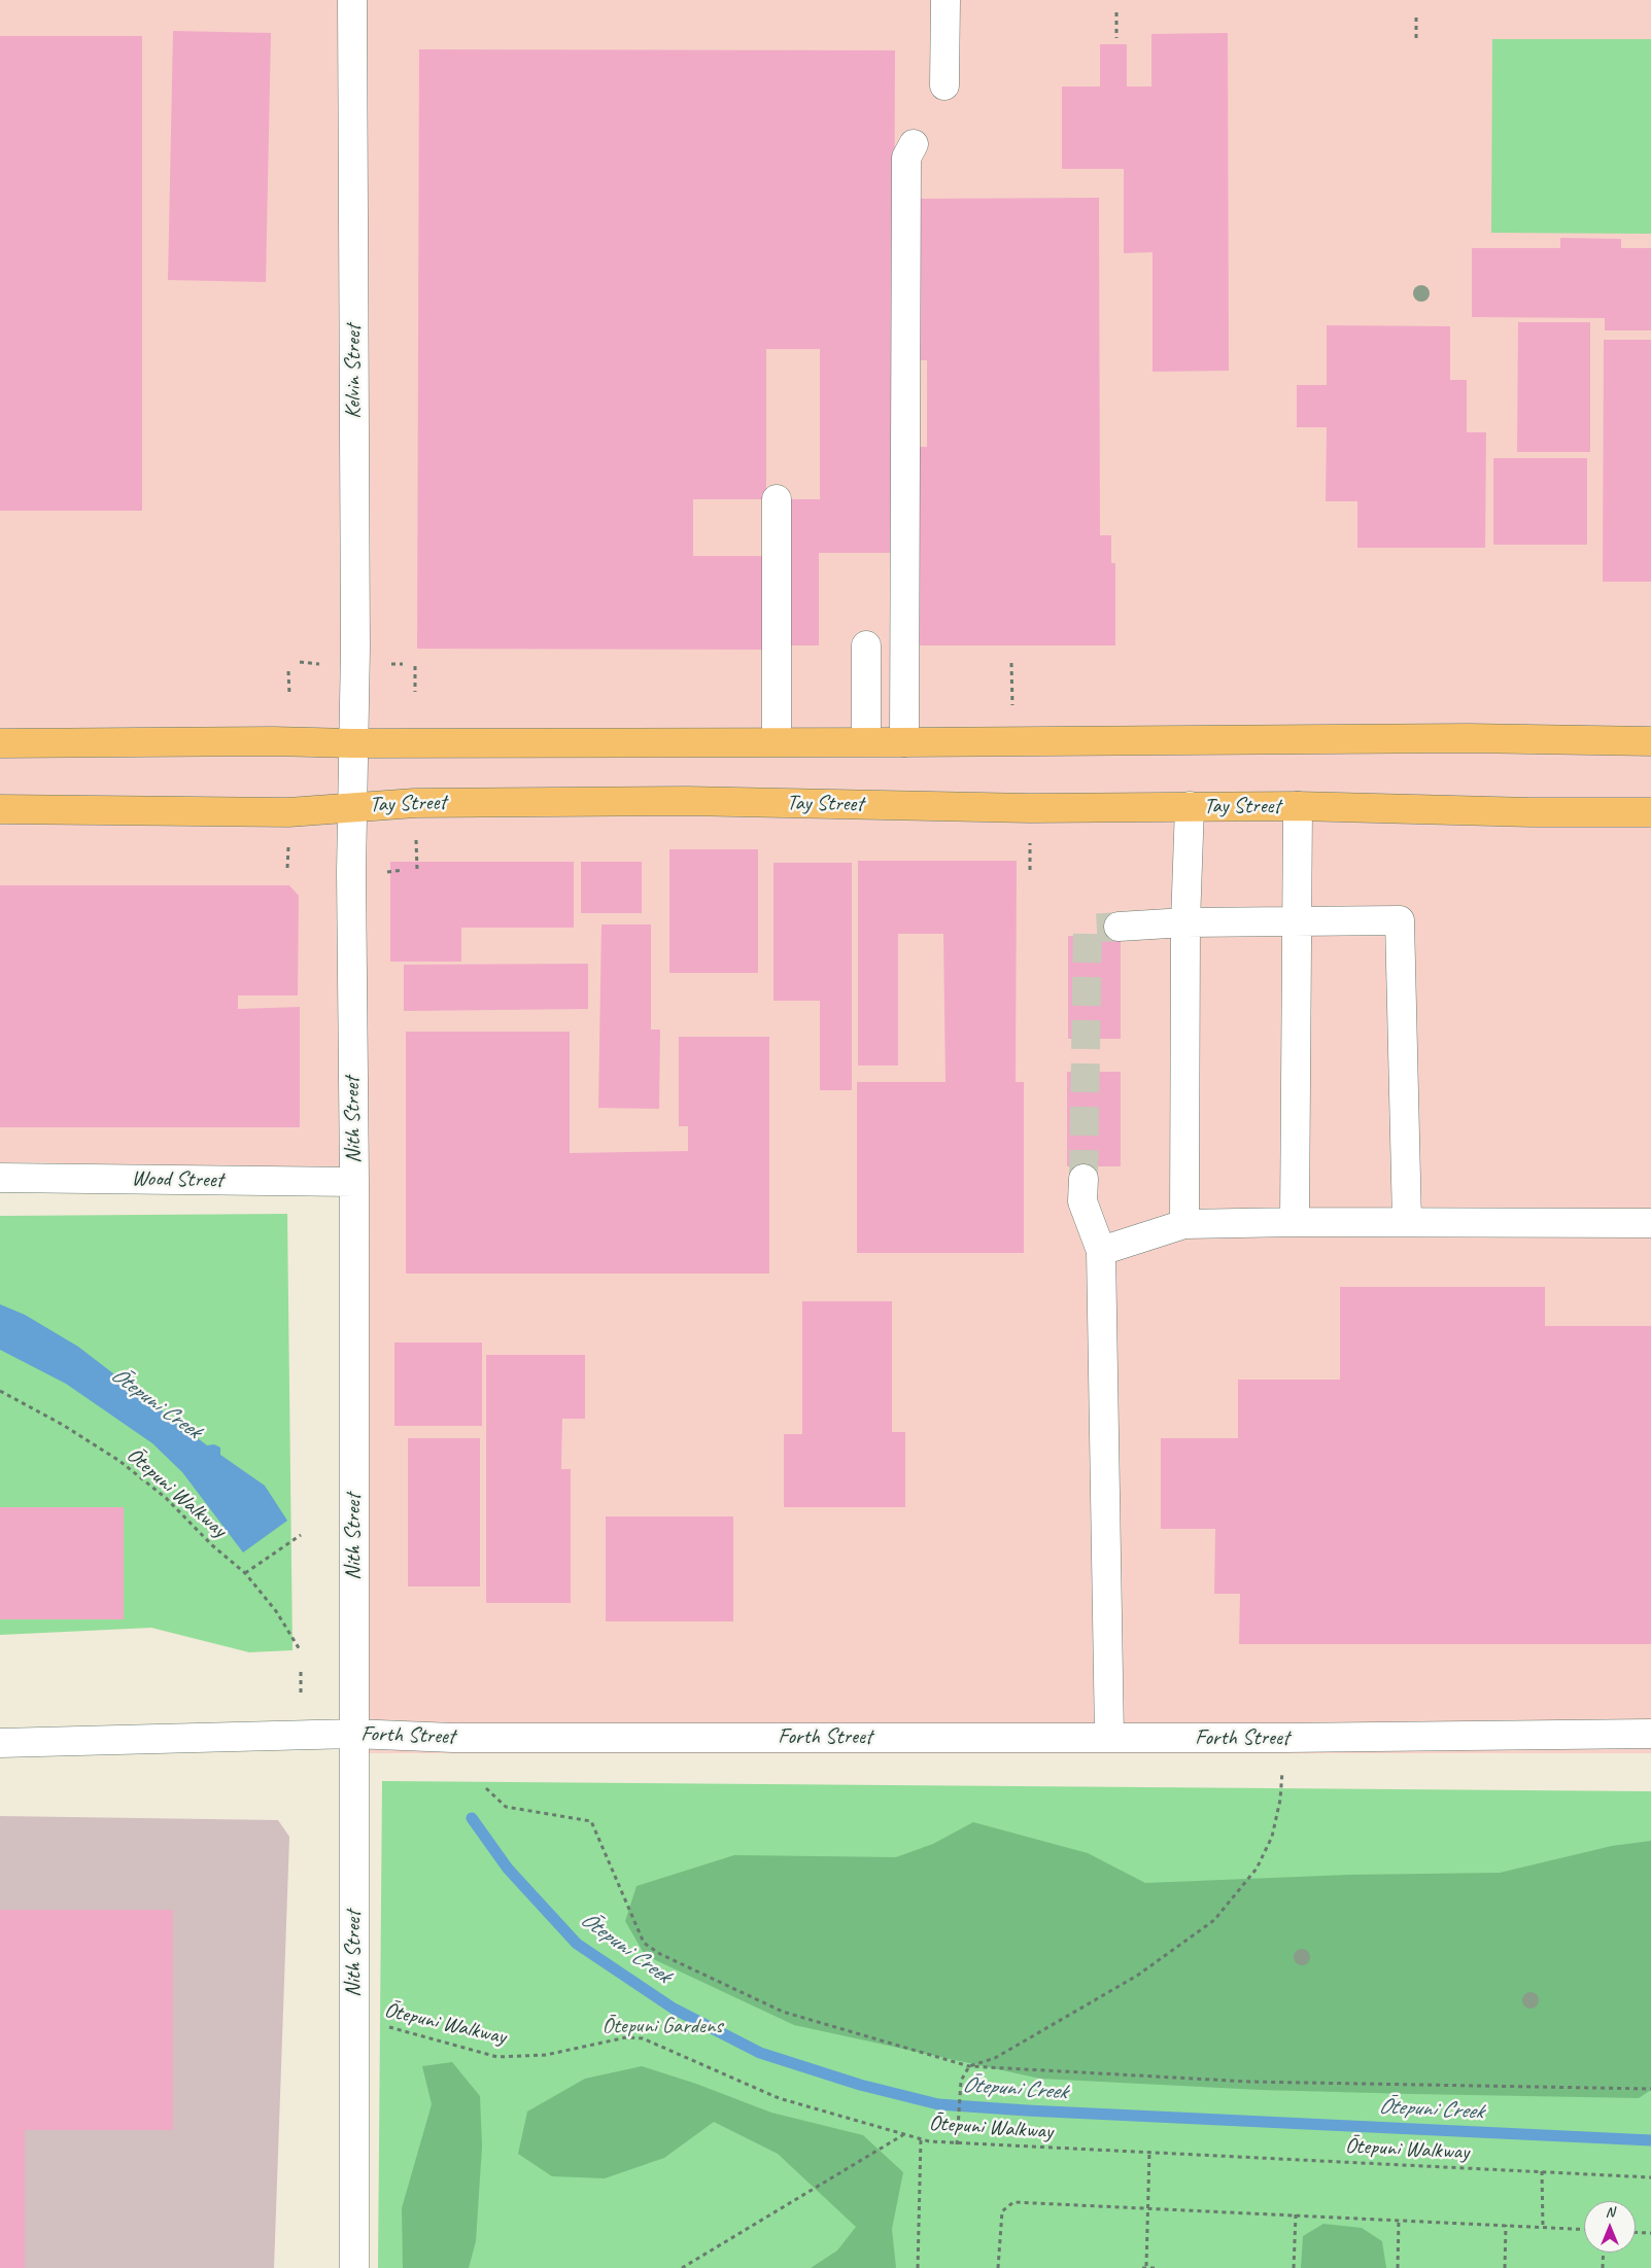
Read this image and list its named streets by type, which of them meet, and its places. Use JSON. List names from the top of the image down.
{
  "streets": {
    "highway": ["Tay Street"],
    "street": [
      "Kelvin Street",
      "Nith Street",
      "Wood Street",
      "Forth Street"
    ],
    "path": ["Ōtepuni Walkway"]
  },
  "crossings": [
    ["Kelvin Street", "Tay Street"],
    ["Kelvin Street", "Nith Street"],
    ["Tay Street", "Nith Street"],
    ["Nith Street", "Wood Street"],
    ["Nith Street", "Ōtepuni Walkway"],
    ["Nith Street", "Forth Street"]
  ],
  "water": ["Ōtepuni Creek"],
  "parks": ["Ōtepuni Gardens"],
  "north": "top"
}
